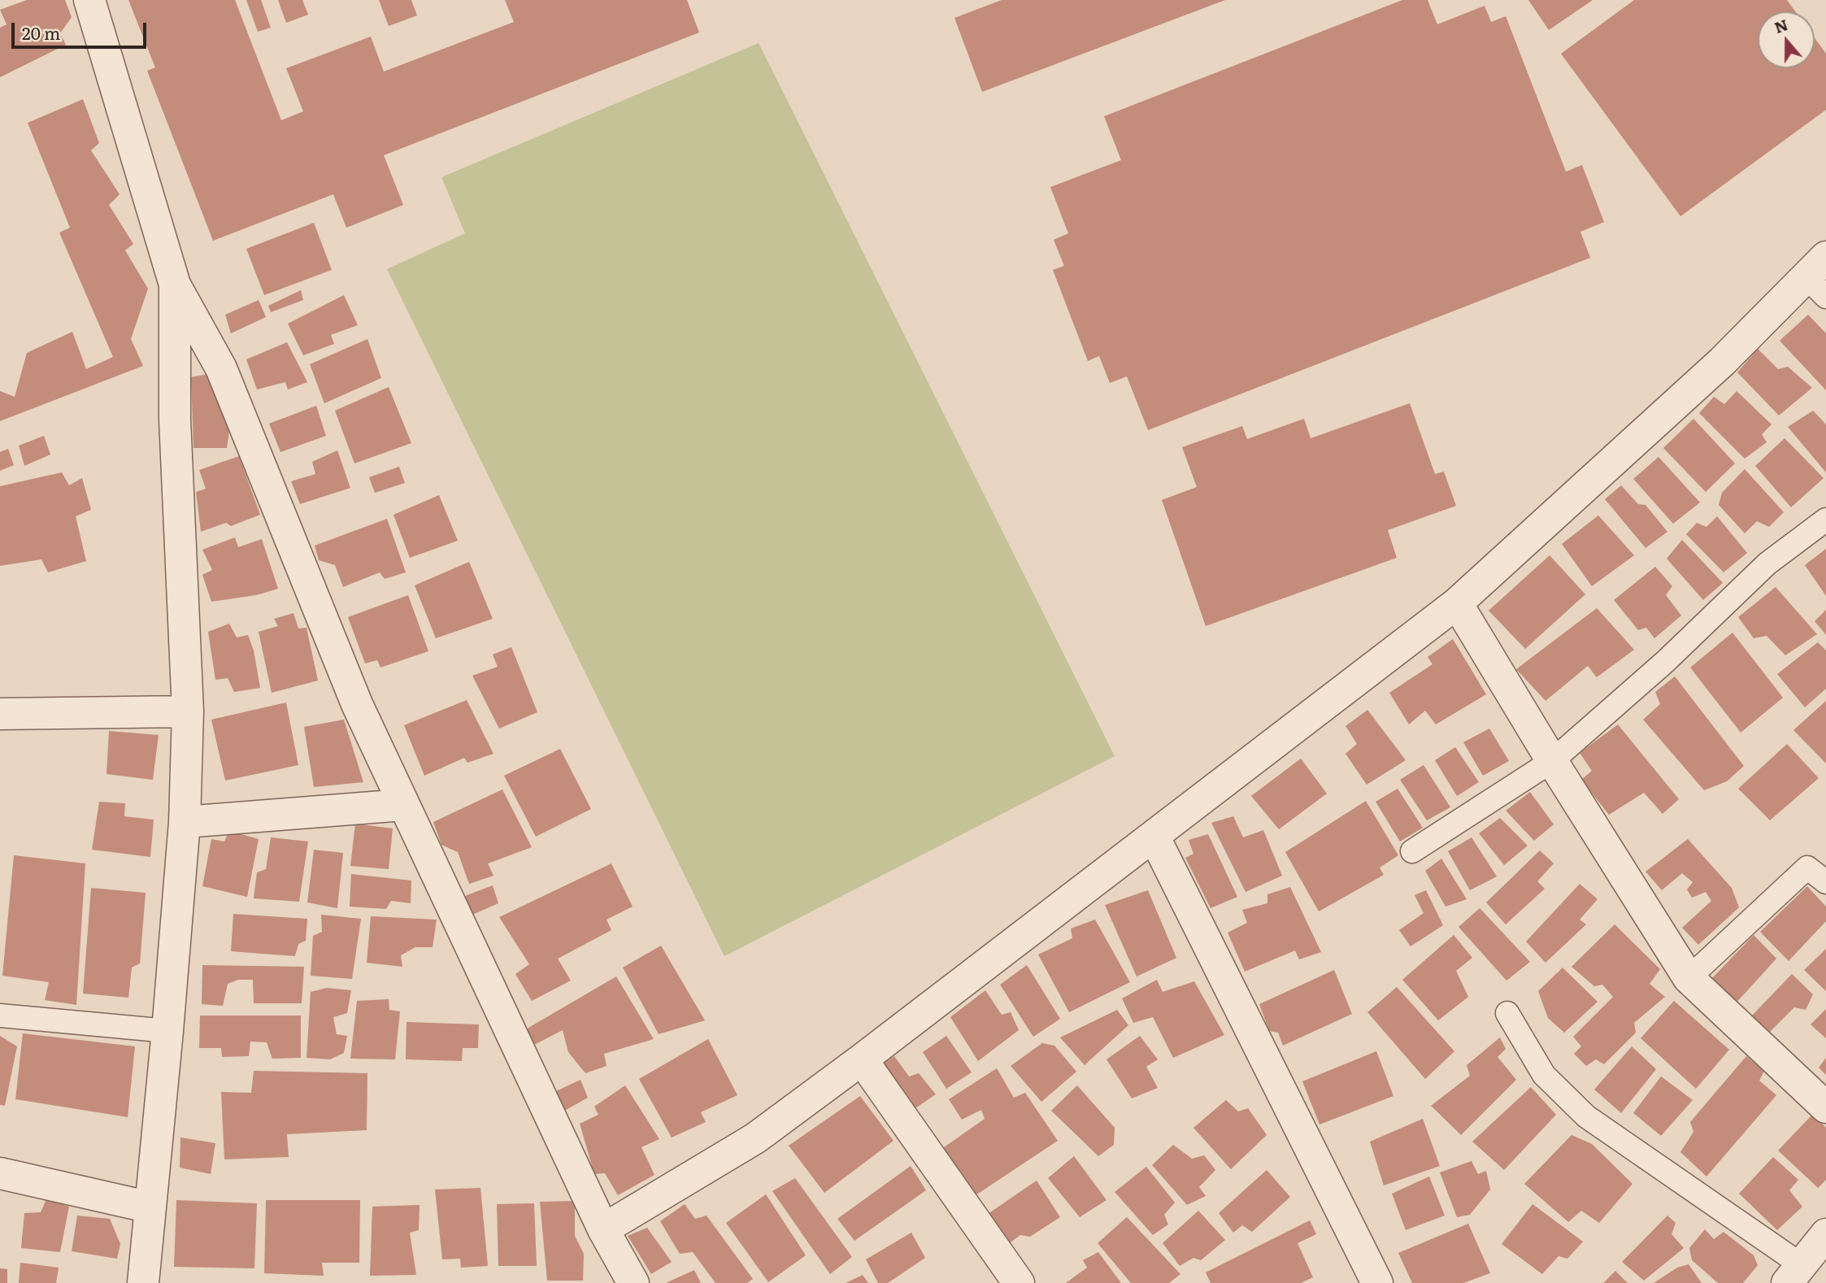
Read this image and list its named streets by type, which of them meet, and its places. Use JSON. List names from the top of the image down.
{
  "scale_bar": "20 m",
  "north": "top"
}
